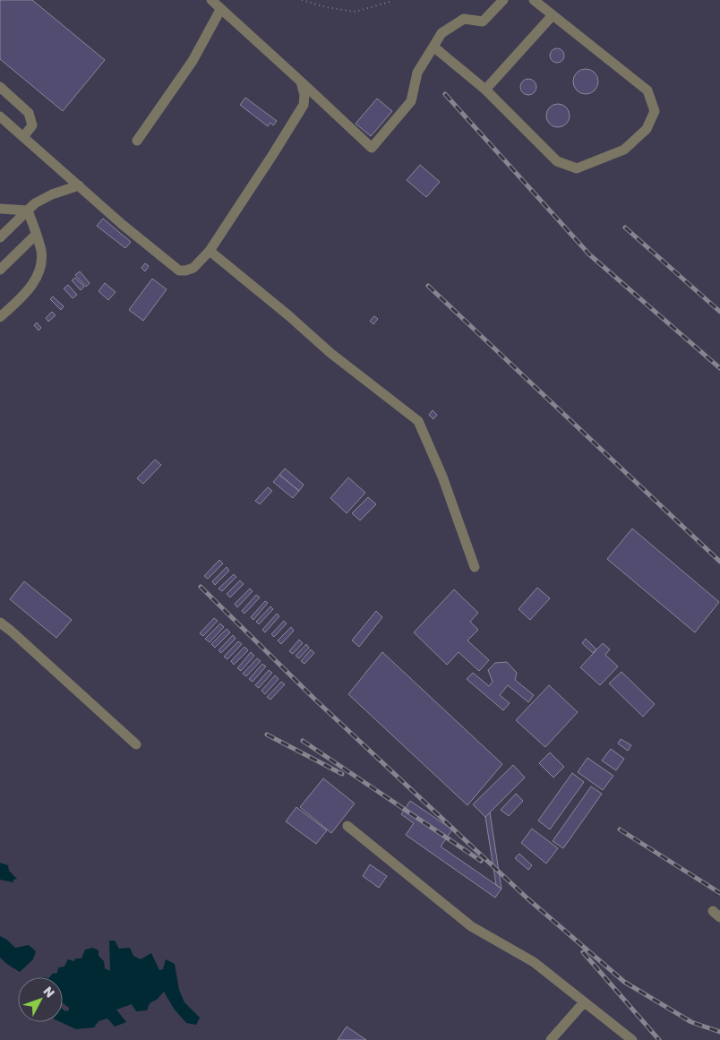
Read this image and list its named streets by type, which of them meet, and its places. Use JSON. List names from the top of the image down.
{
  "north": "top right"
}
